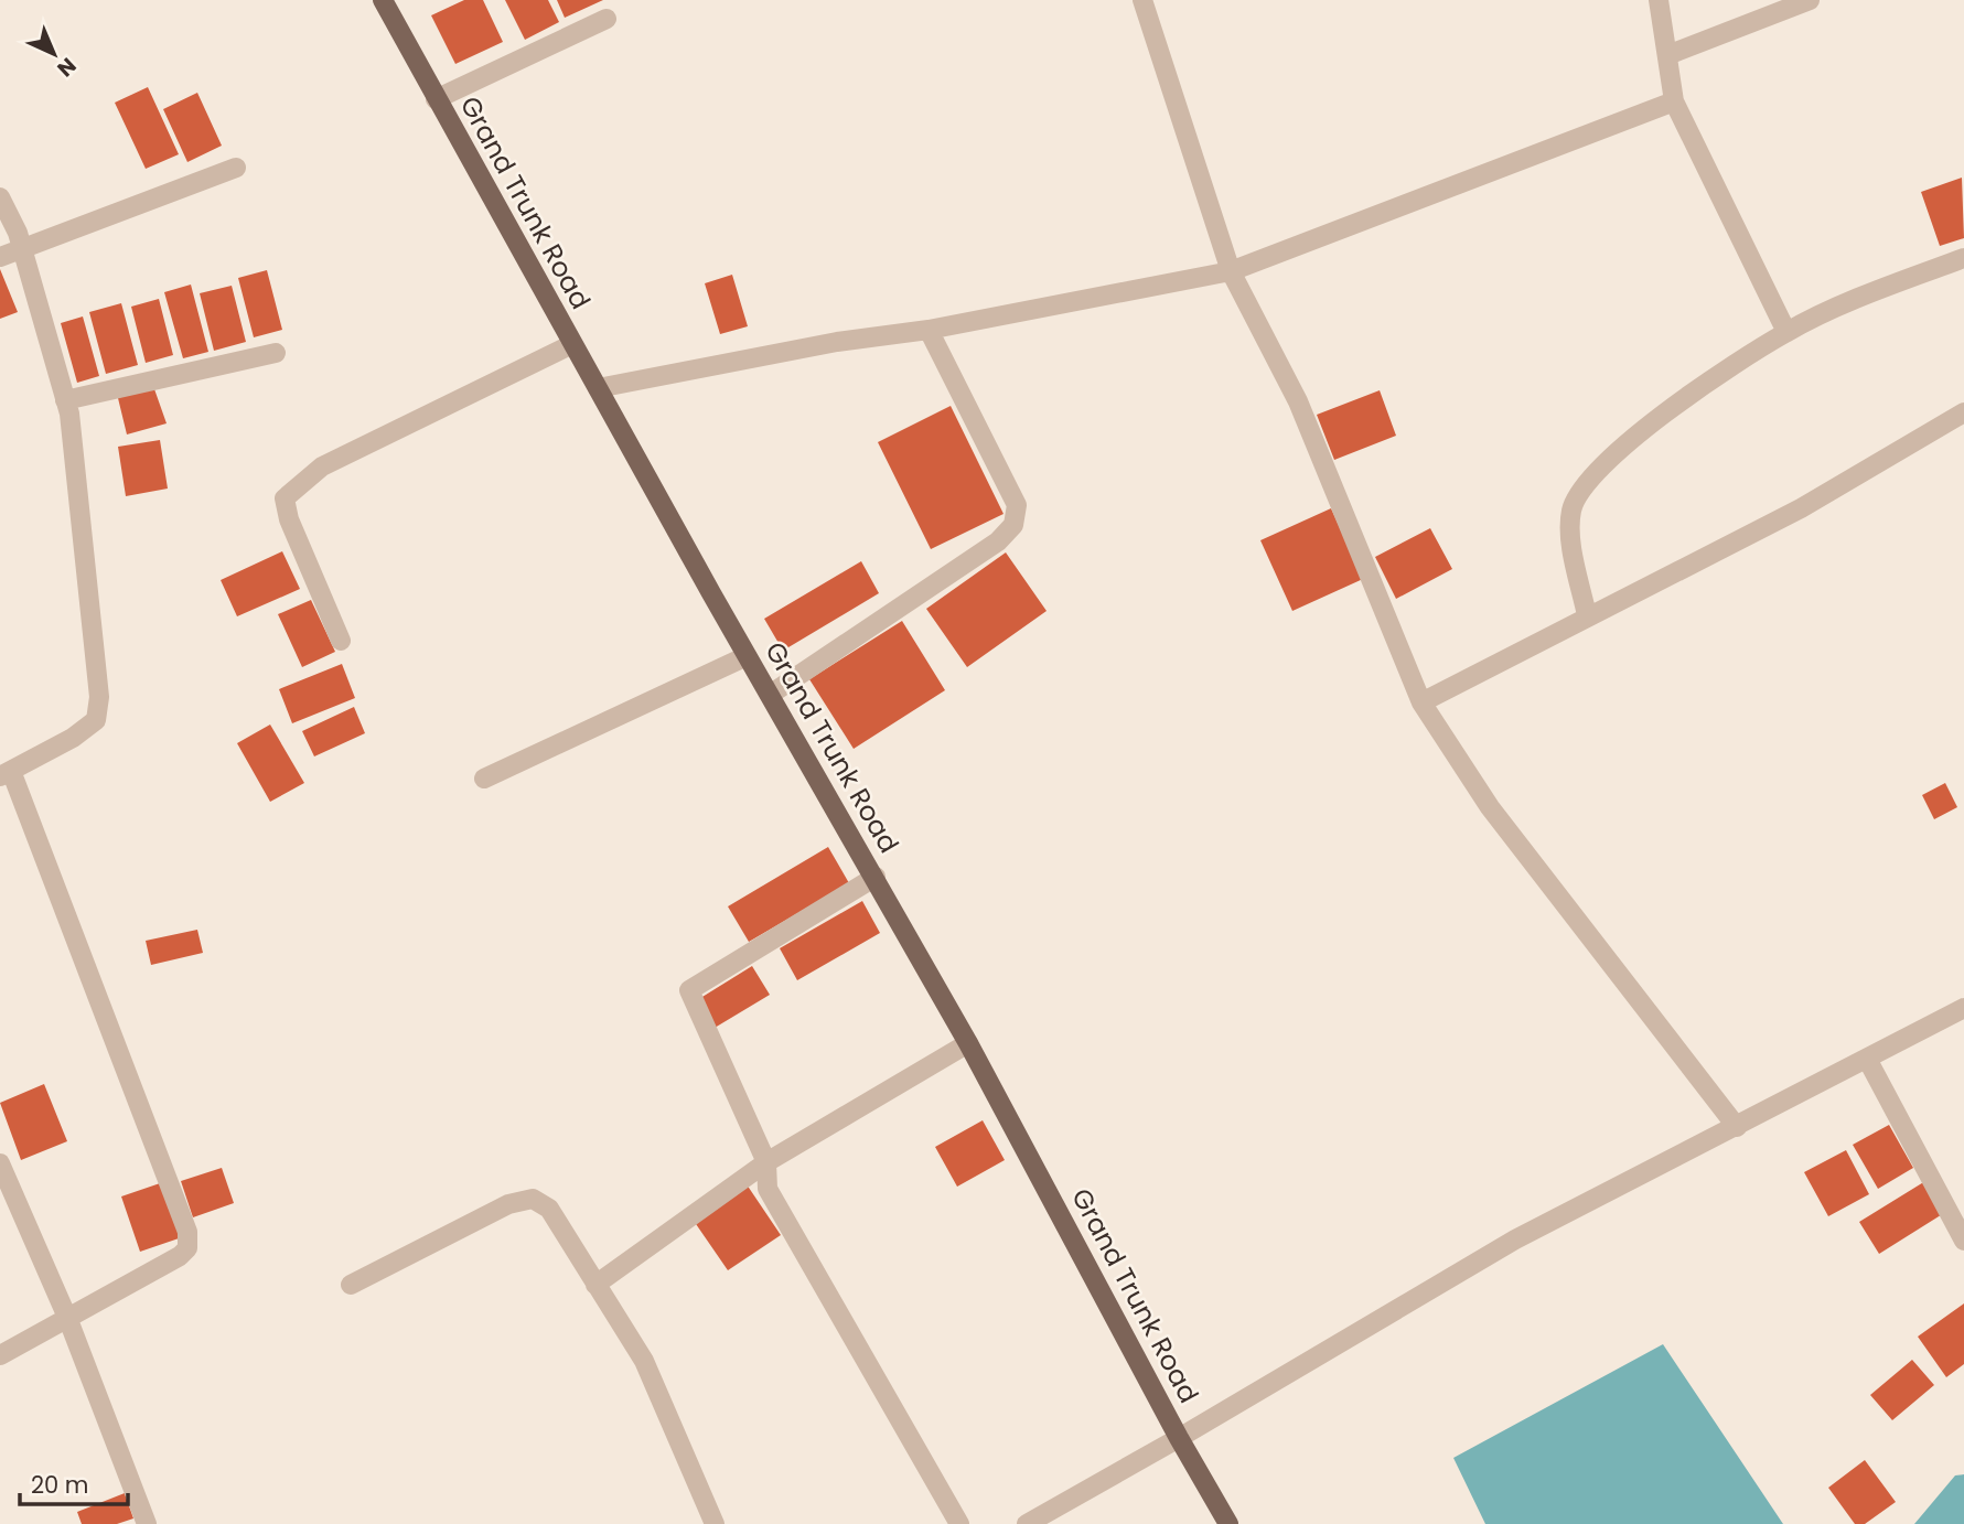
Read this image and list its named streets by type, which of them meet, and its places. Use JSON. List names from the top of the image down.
{
  "streets": {
    "main road": ["Grand Trunk Road"]
  },
  "scale_bar": "20 m",
  "north": "bottom right"
}
